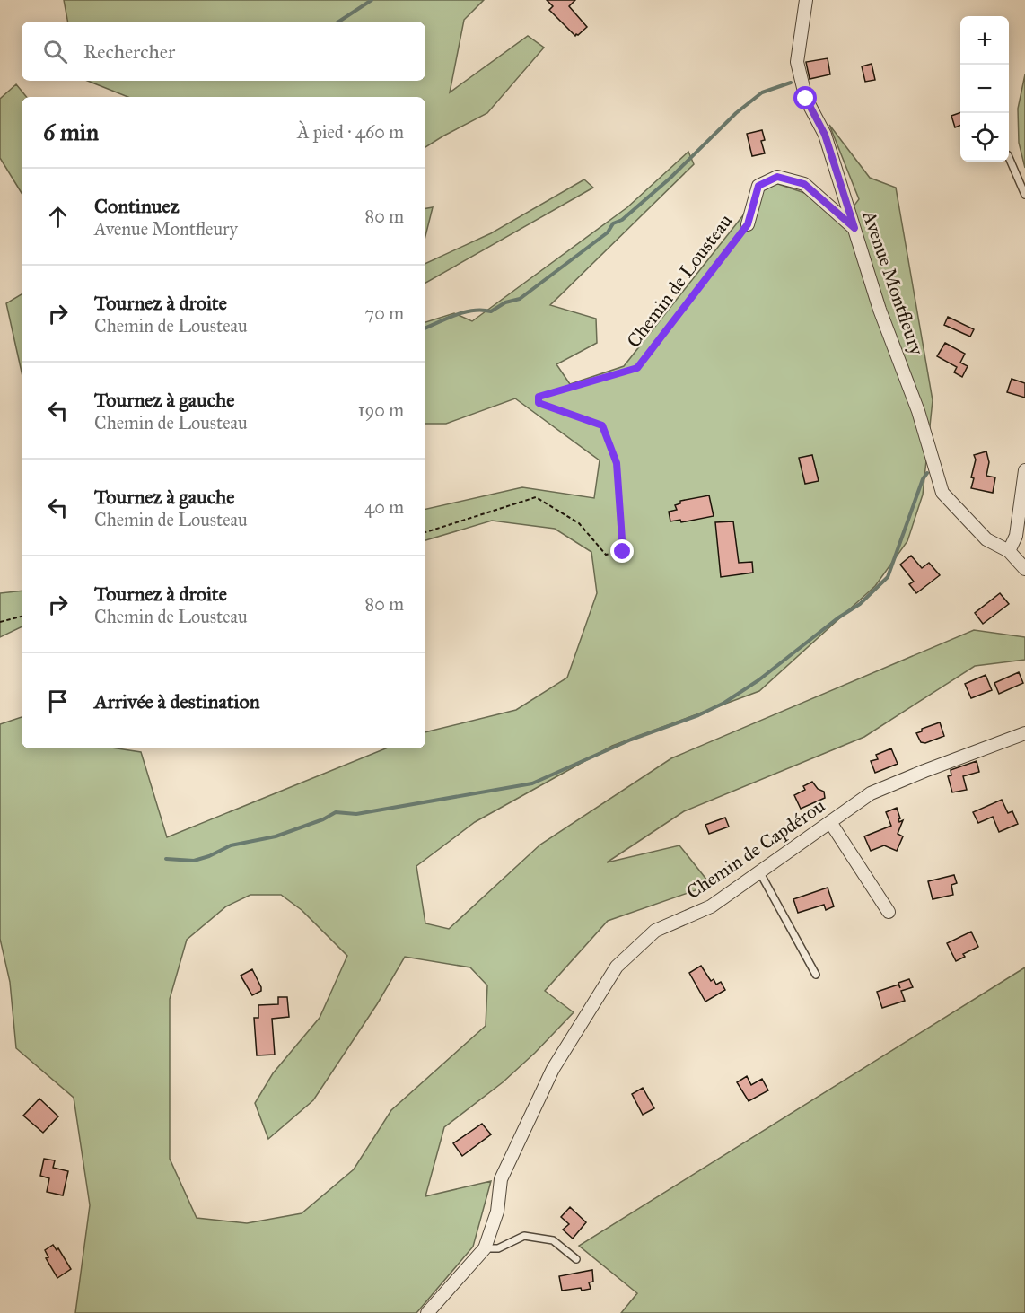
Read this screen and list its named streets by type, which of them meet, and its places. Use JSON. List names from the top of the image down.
{
  "streets": {
    "street": ["Chemin de Lousteau", "Avenue Montfleury", "Chemin de Capdérou"]
  },
  "crossings": [
    ["Chemin de Lousteau", "Avenue Montfleury"]
  ],
  "page": {
    "map_buttons": ["+", "−"],
    "search": "Rechercher",
    "heading": ["6 min", "À pied · 460 m"],
    "list": [
      ["Continuez", "Avenue Montfleury", "80 m"],
      ["Tournez à droite", "Chemin de Lousteau", "70 m"],
      ["Tournez à gauche", "Chemin de Lousteau", "190 m"],
      ["Tournez à gauche", "Chemin de Lousteau", "40 m"],
      ["Tournez à droite", "Chemin de Lousteau", "80 m"],
      "Arrivée à destination"
    ]
  }
}
